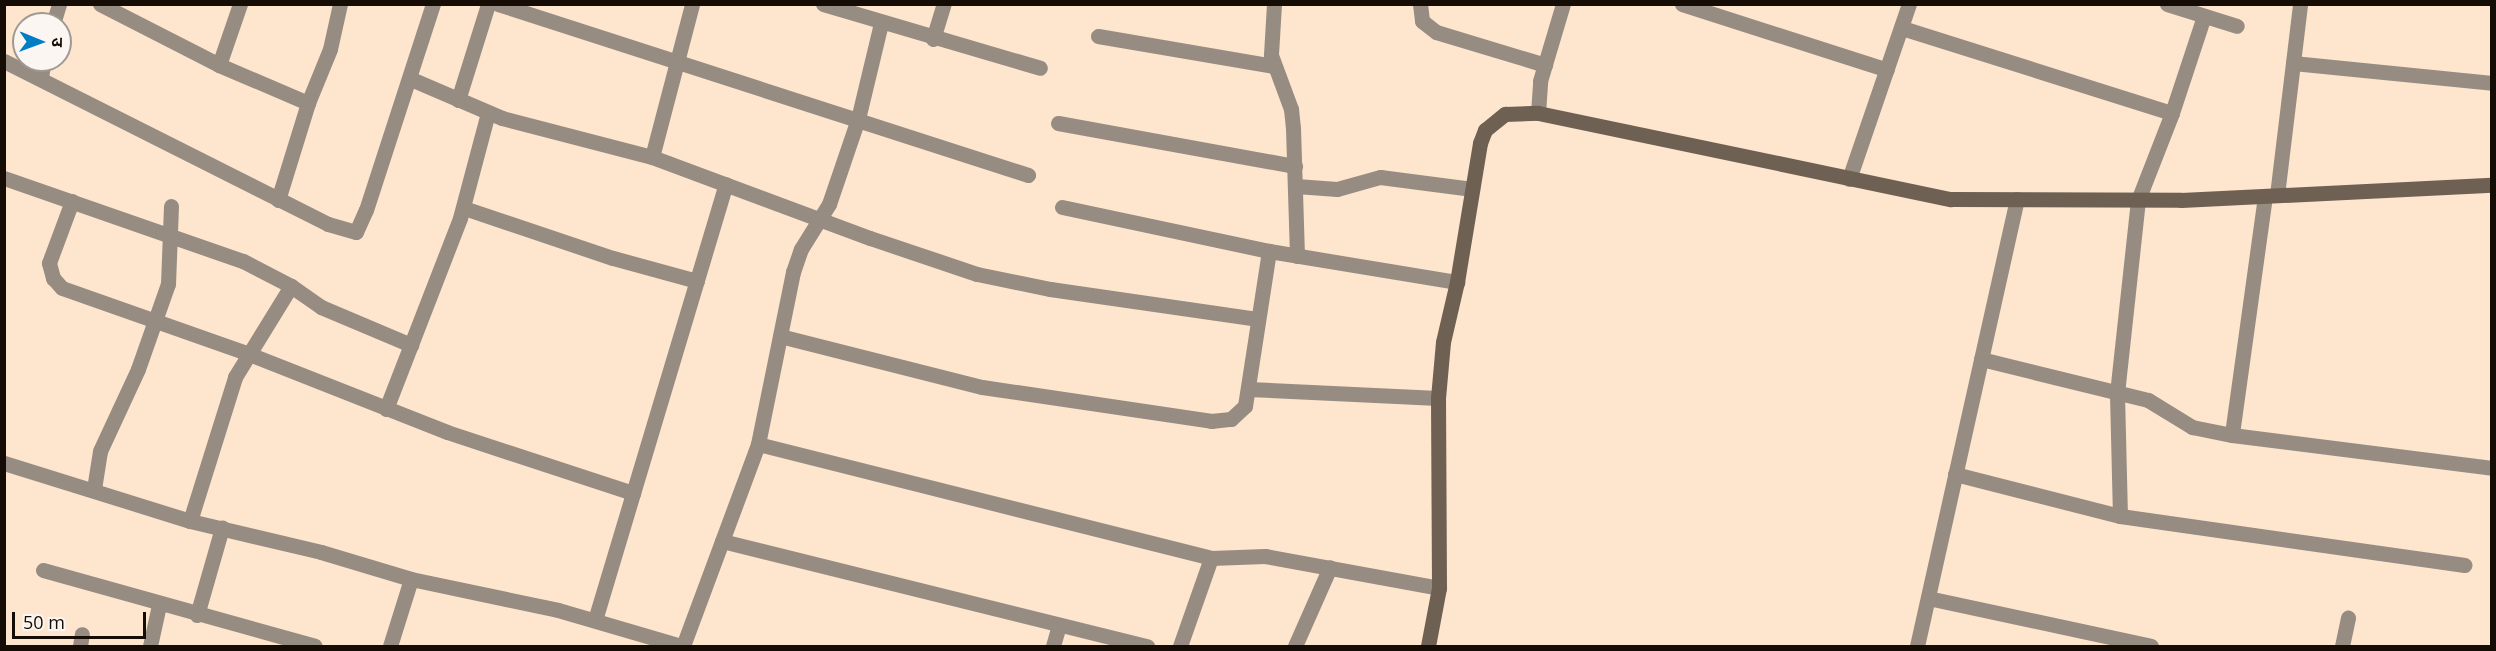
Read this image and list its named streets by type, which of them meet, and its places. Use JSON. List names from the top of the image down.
{
  "scale_bar": "50 m",
  "north": "right"
}
